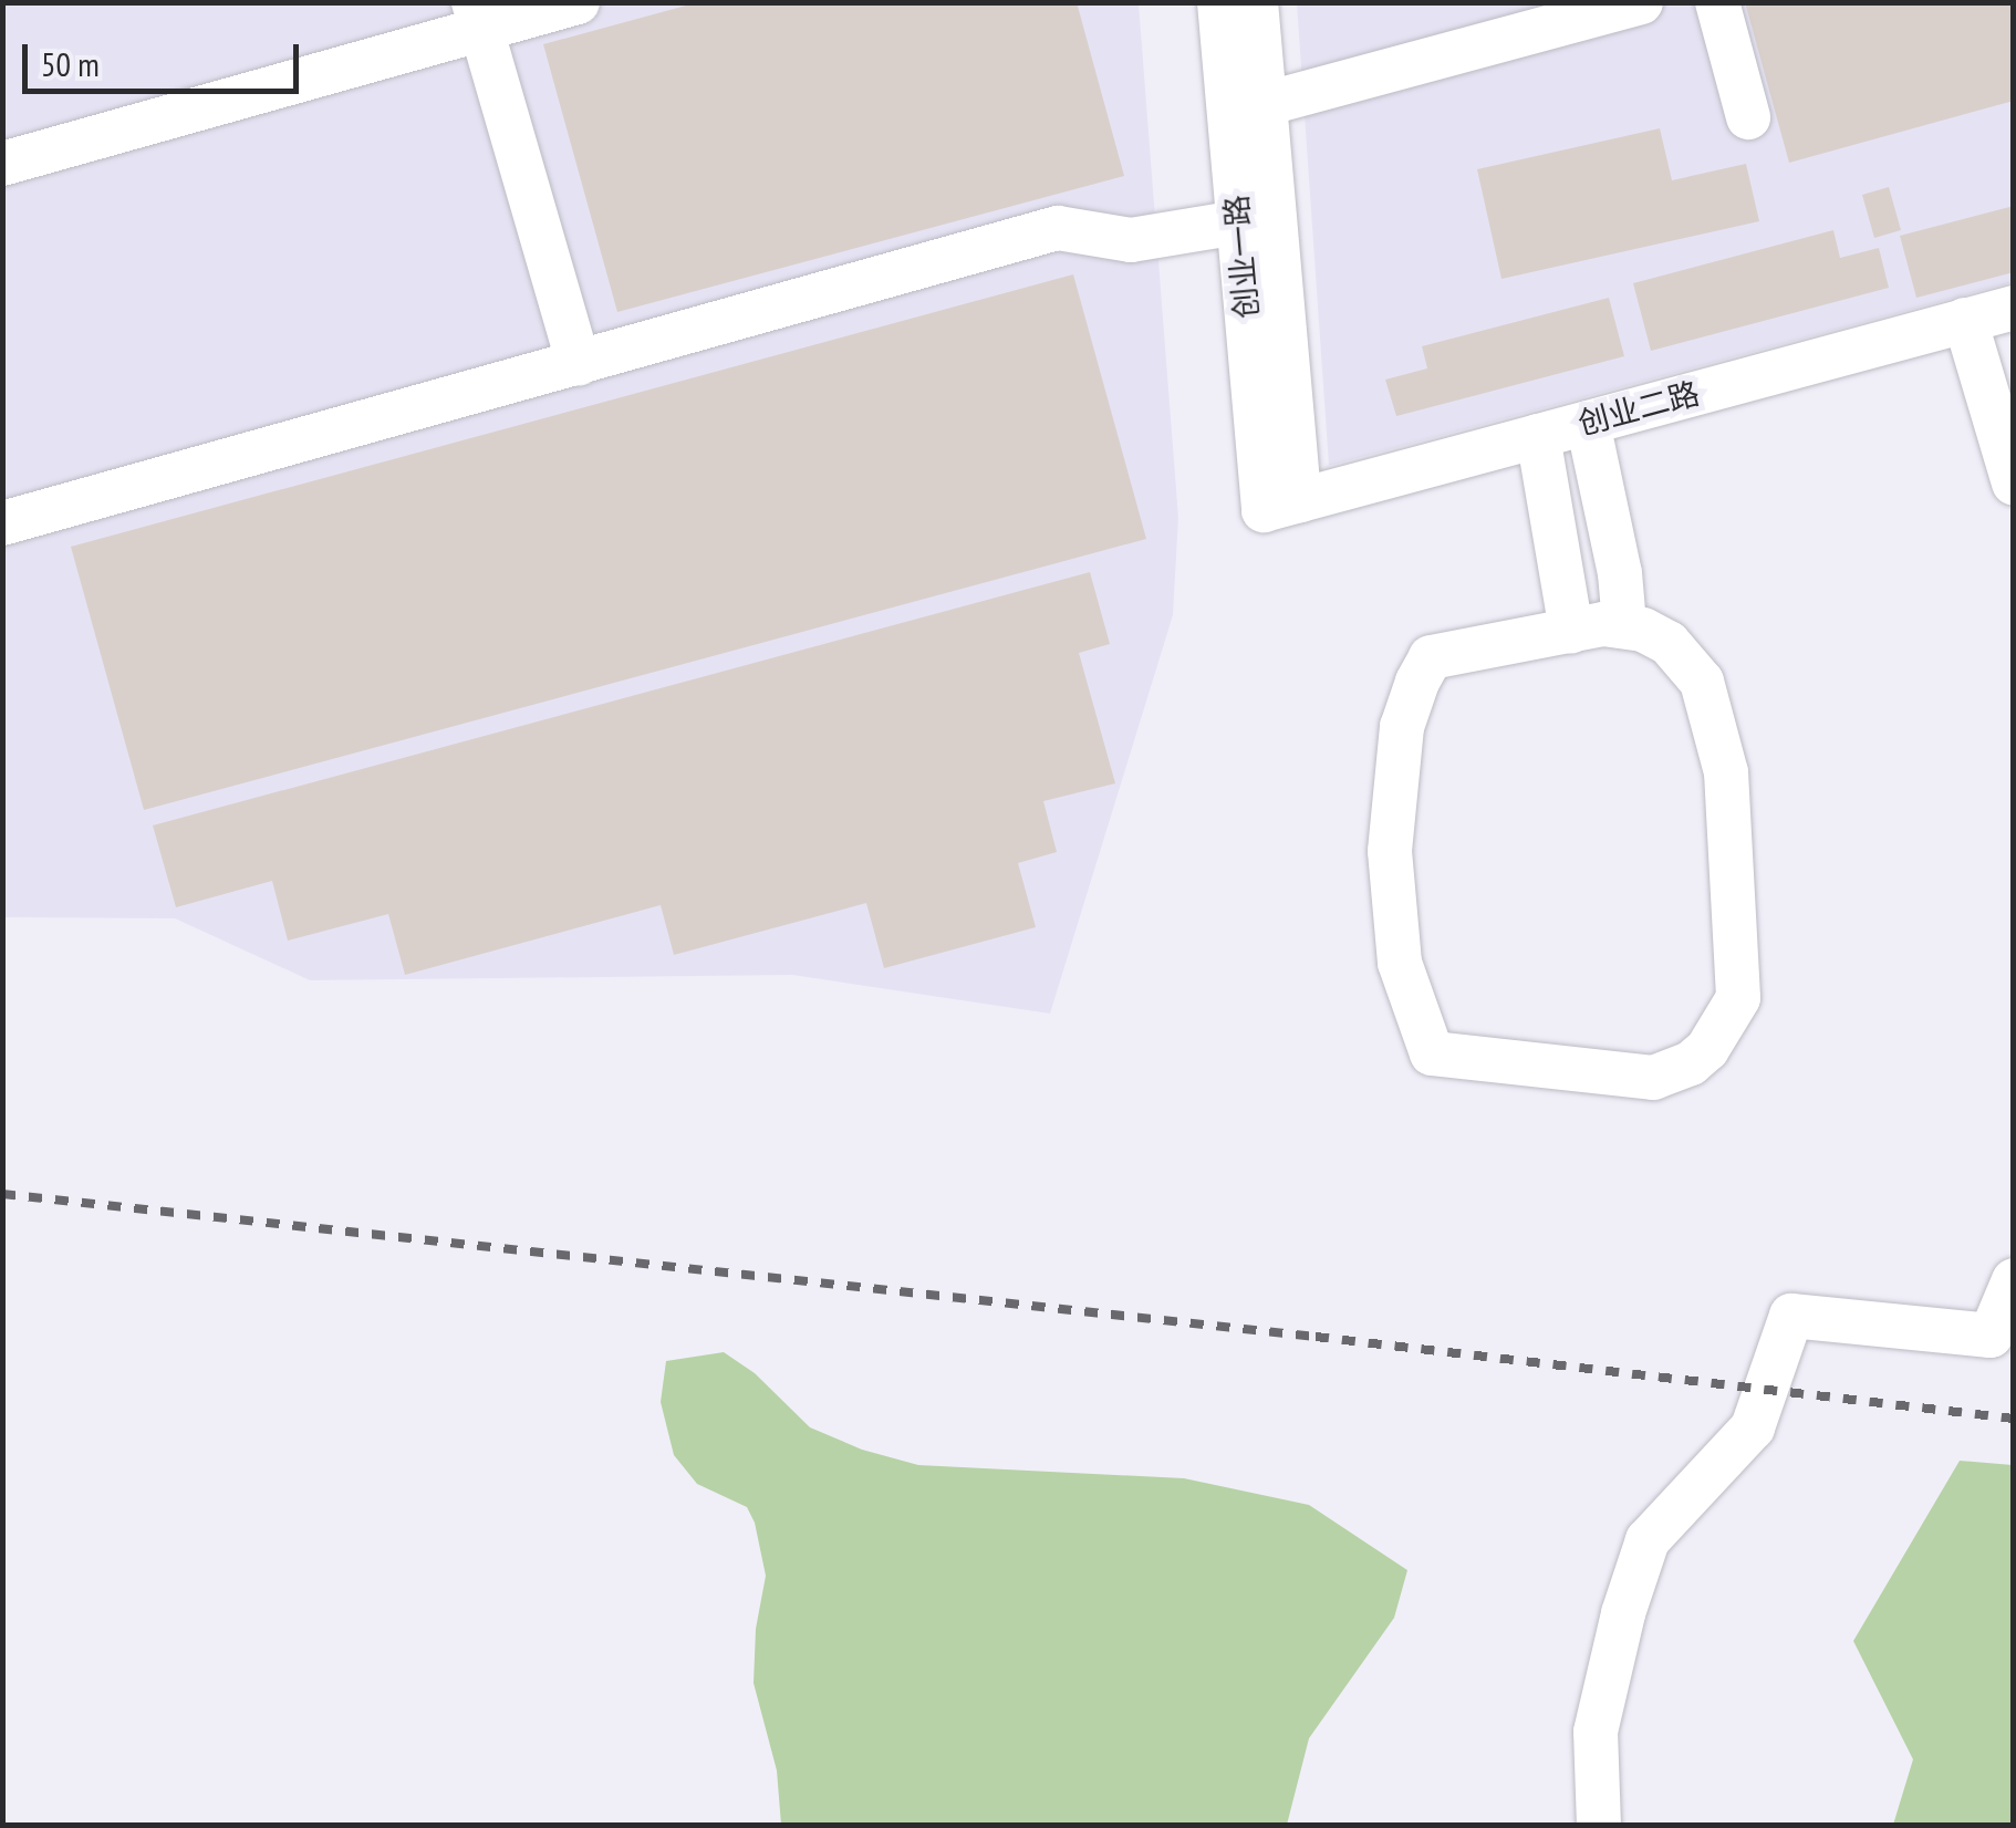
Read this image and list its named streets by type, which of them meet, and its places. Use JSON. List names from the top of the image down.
{
  "streets": {
    "street": ["创业一路", "创业二路"]
  },
  "crossings": [
    ["创业一路", "创业二路"]
  ],
  "scale_bar": "50 m"
}
